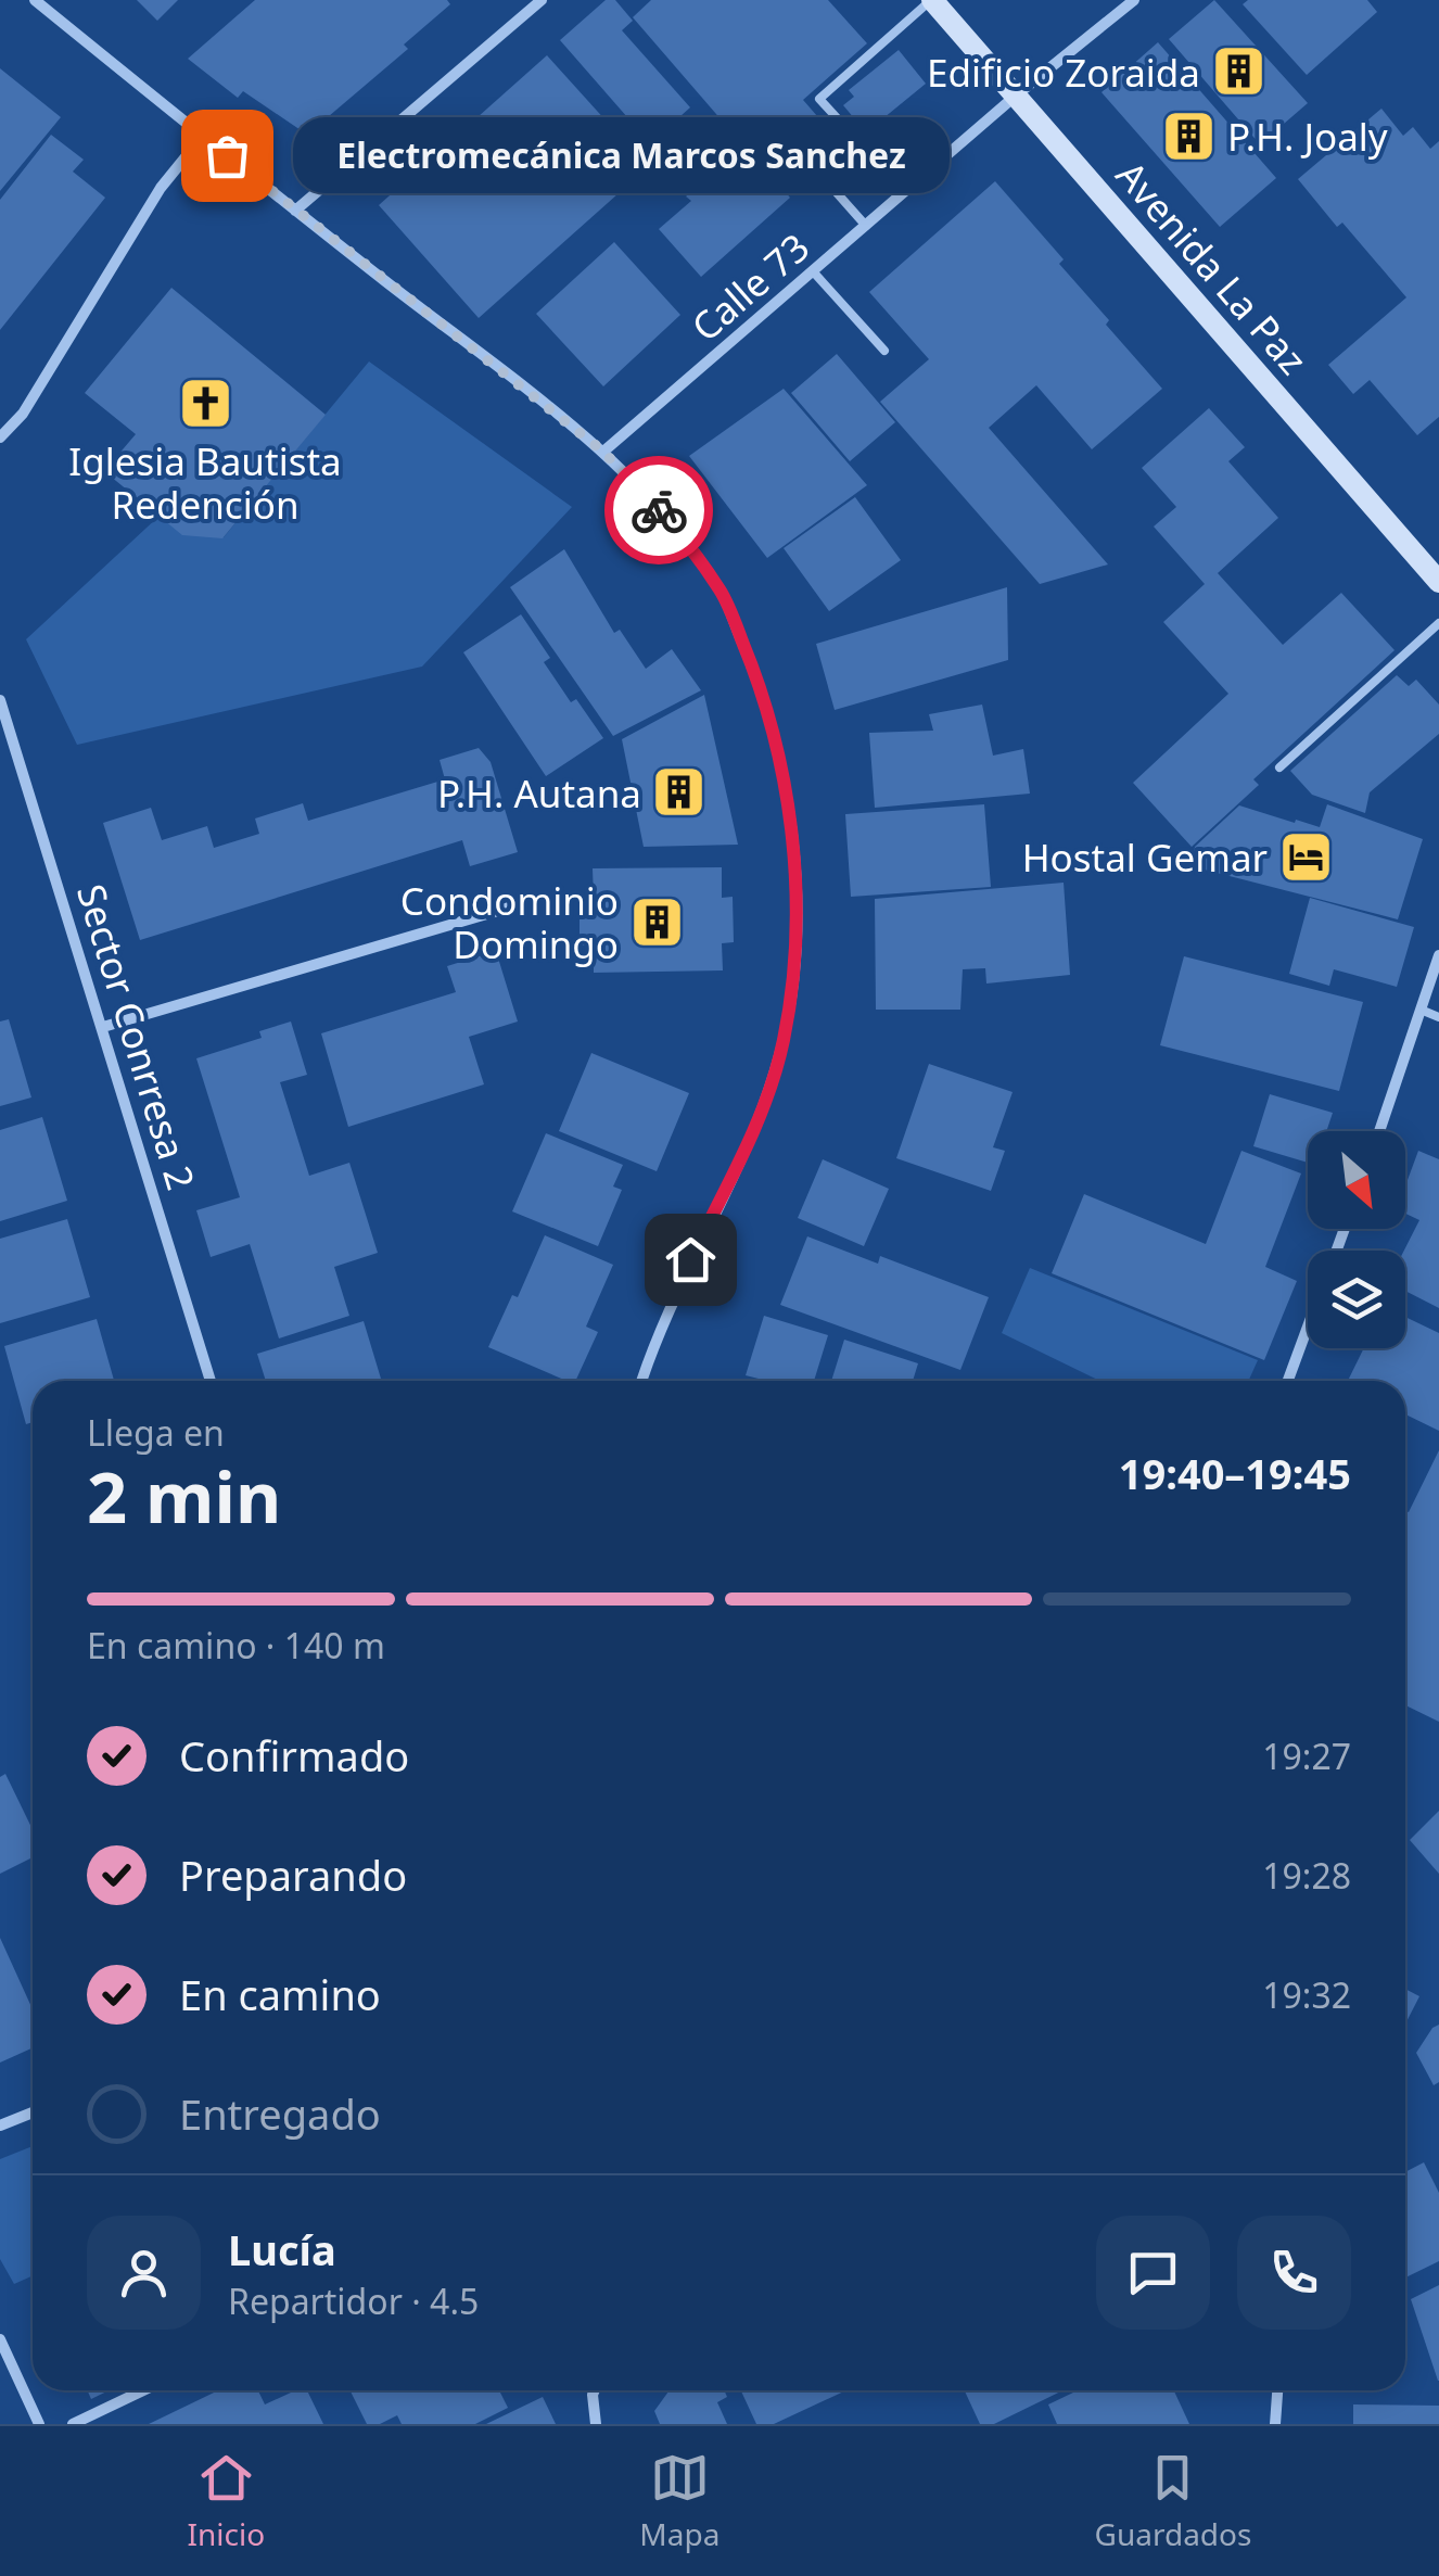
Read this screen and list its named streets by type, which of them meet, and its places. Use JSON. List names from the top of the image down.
{
  "streets": {
    "main road": ["Avenida La Paz"],
    "street": ["Calle 73", "Sector Conrresa 2"]
  },
  "crossings": [
    ["Avenida La Paz", "Calle 73"]
  ],
  "places": {
    "building": [
      "Edificio Zoraida",
      "P.H. Joaly",
      "P.H. Autana",
      "Condominio Domingo"
    ],
    "other": ["Electromecánica Marcos Sanchez"],
    "church": ["Iglesia Bautista Redención"],
    "hotel": ["Hostal Gemar"]
  },
  "north": "bottom right",
  "page": {
    "bubble": "Electromecánica Marcos Sanchez",
    "heading": ["2 min", "Llega en", "19:40–19:45"],
    "panel": ["Lucía", "Repartidor · 4.5"],
    "bar": "En camino · 140 m",
    "list": [
      ["Confirmado", "19:27"],
      ["Preparando", "19:28"],
      ["En camino", "19:32"],
      "Entregado"
    ],
    "tabs": ["Inicio", "Mapa", "Guardados"]
  }
}
